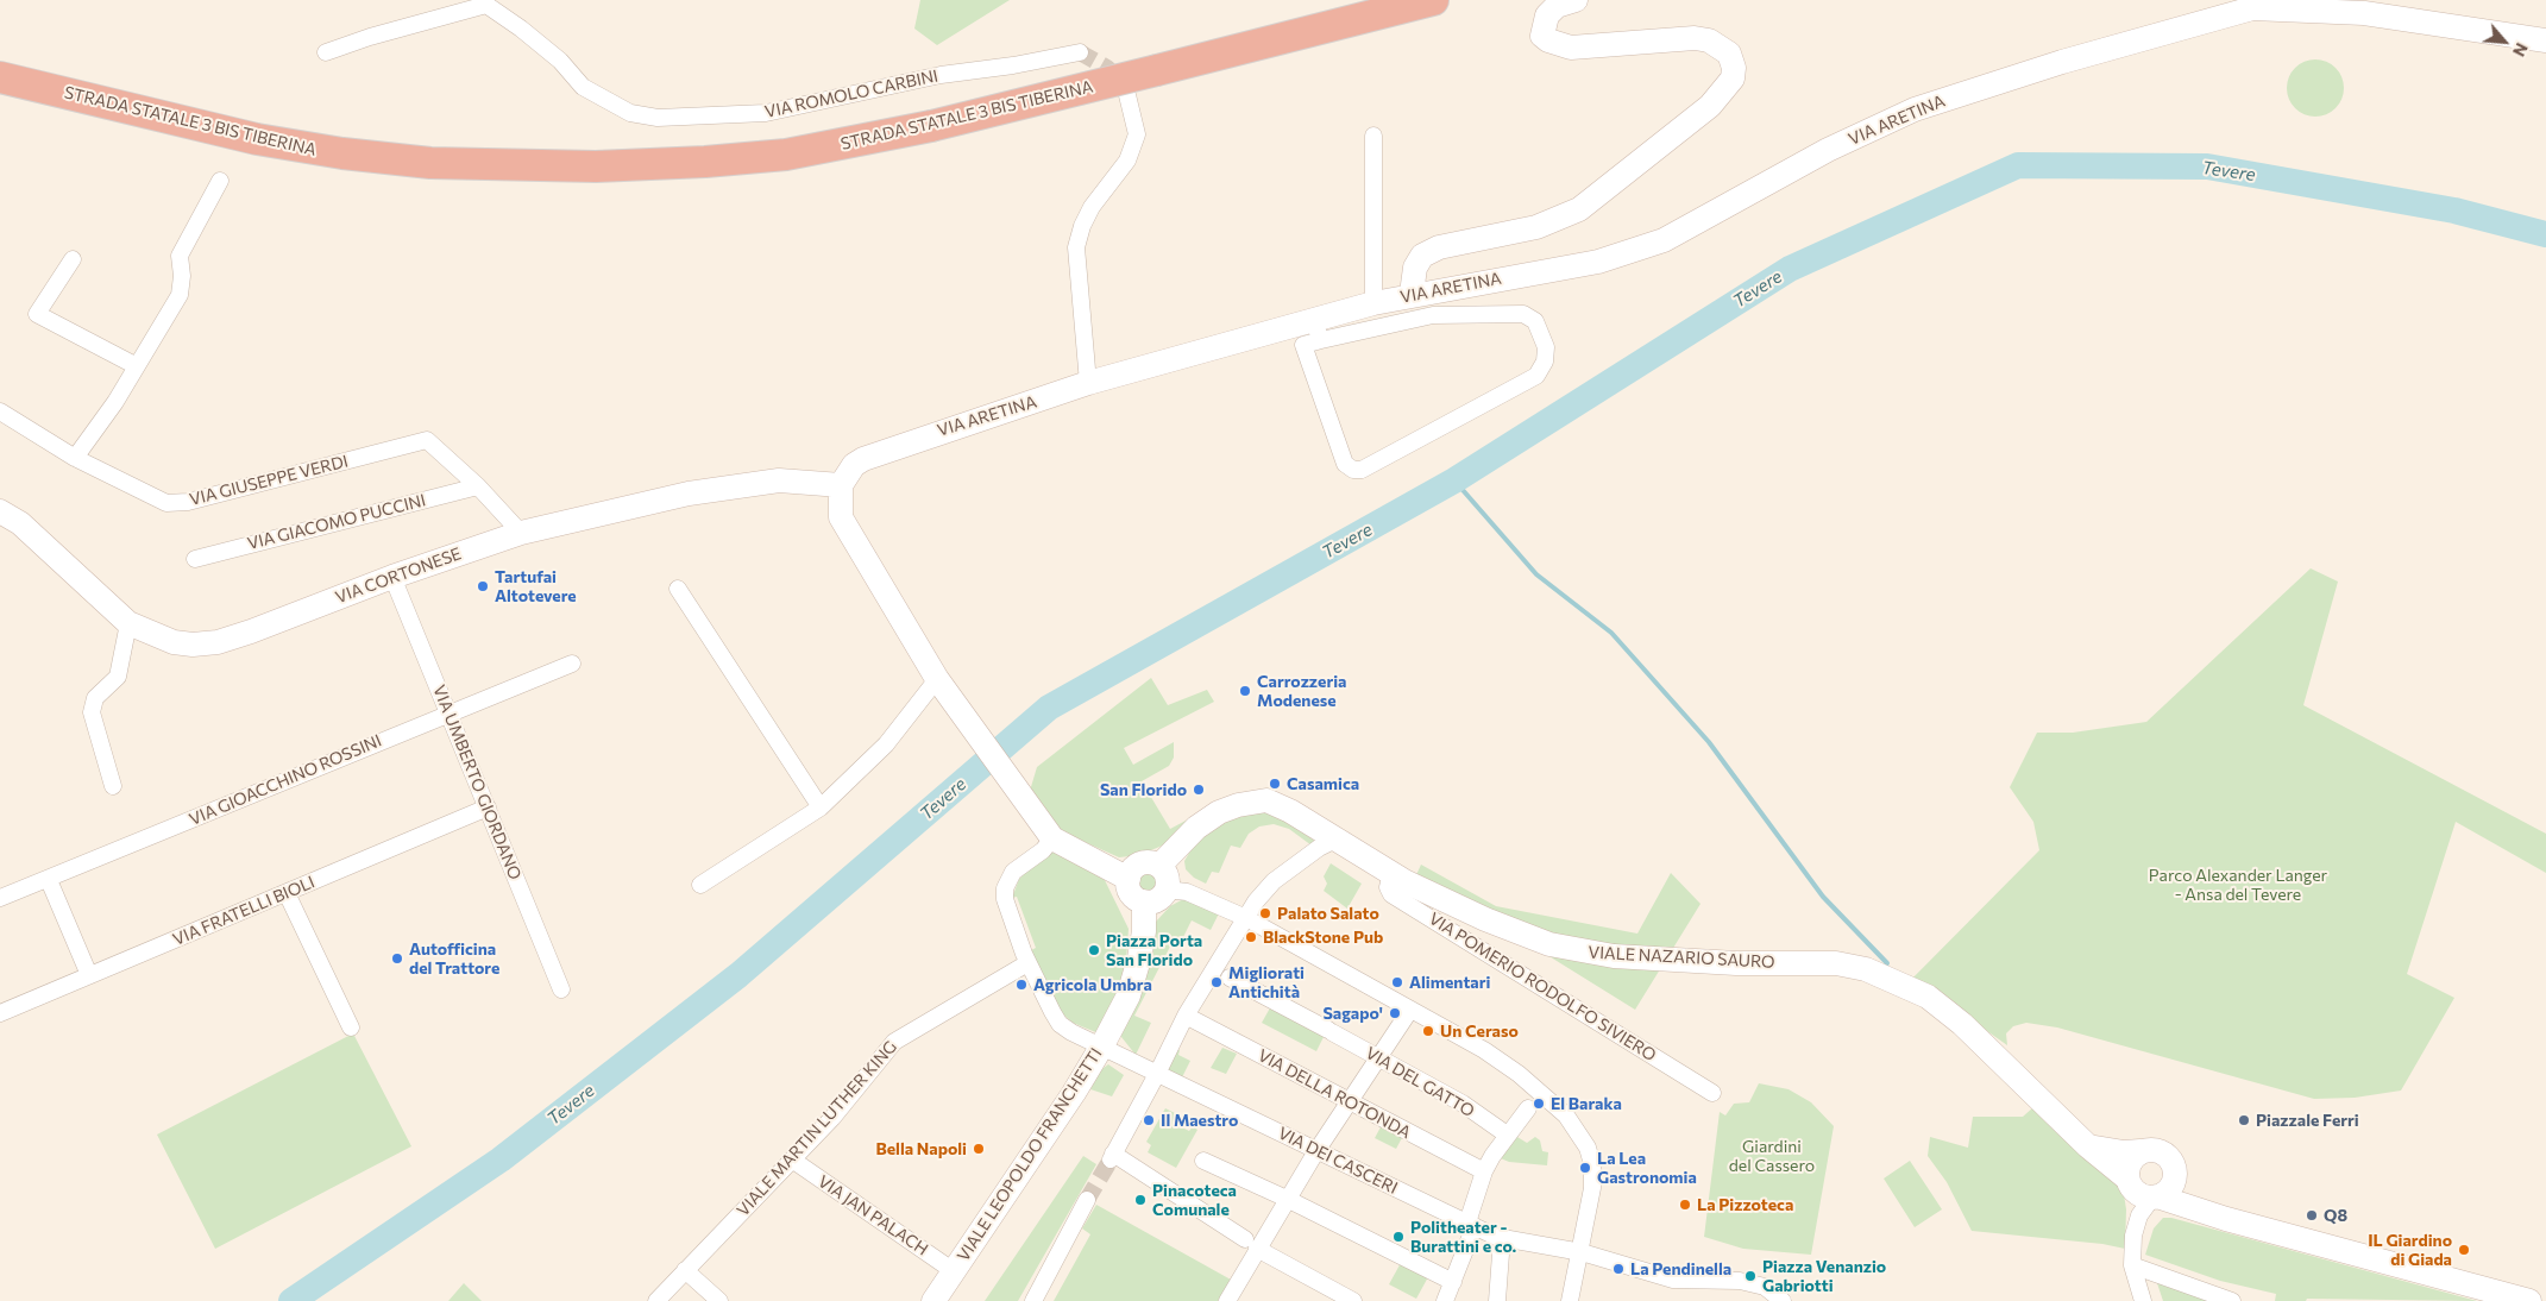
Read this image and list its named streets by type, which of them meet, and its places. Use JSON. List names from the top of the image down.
{
  "streets": {
    "highway": ["STRADA STATALE 3 BIS TIBERINA"],
    "main road": [
      "VIA ARETINA",
      "VIA CORTONESE",
      "VIALE NAZARIO SAURO",
      "VIALE LEOPOLDO FRANCHETTI"
    ],
    "street": [
      "VIA ROMOLO CARBINI",
      "VIA GIUSEPPE VERDI",
      "VIA GIACOMO PUCCINI",
      "VIA GIOACCHINO ROSSINI",
      "VIA UMBERTO GIORDANO",
      "VIA FRATELLI BIOLI",
      "VIA POMERIO RODOLFO SIVIERO",
      "VIA DEL GATTO",
      "VIA DELLA ROTONDA",
      "VIALE MARTIN LUTHER KING",
      "VIA DEI CASCERI",
      "VIA JAN PALACH"
    ]
  },
  "crossings": [
    ["VIA ARETINA", "VIA CORTONESE"],
    ["VIA GIUSEPPE VERDI", "VIA GIACOMO PUCCINI"],
    ["VIA GIUSEPPE VERDI", "VIA CORTONESE"],
    ["VIA CORTONESE", "VIA UMBERTO GIORDANO"],
    ["VIA GIOACCHINO ROSSINI", "VIA UMBERTO GIORDANO"],
    ["VIA UMBERTO GIORDANO", "VIA FRATELLI BIOLI"],
    ["VIALE NAZARIO SAURO", "VIA POMERIO RODOLFO SIVIERO"],
    ["VIALE NAZARIO SAURO", "VIALE LEOPOLDO FRANCHETTI"],
    ["VIALE MARTIN LUTHER KING", "VIA JAN PALACH"],
    ["VIALE LEOPOLDO FRANCHETTI", "VIA DEI CASCERI"],
    ["VIALE LEOPOLDO FRANCHETTI", "VIA JAN PALACH"]
  ],
  "water": ["Tevere"],
  "parks": ["Parco Alexander Langer - Ansa del Tevere", "Giardini del Cassero"],
  "places": [
    "Tartufai Altotevere",
    "Carrozzeria Modenese",
    "Casamica",
    "San Florido",
    "Palato Salato",
    "BlackStone Pub",
    "Piazza Porta San Florido",
    "Autofficina del Trattore",
    "Migliorati Antichità",
    "Alimentari",
    "Agricola Umbra",
    "Sagapo'",
    "Un Ceraso",
    "El Baraka",
    "Il Maestro",
    "Piazzale Ferri",
    "Bella Napoli",
    "La Lea Gastronomia",
    "Pinacoteca Comunale",
    "La Pizzoteca",
    "Q8",
    "Politheater - Burattini e co.",
    "IL Giardino di Giada",
    "La Pendinella",
    "Piazza Venanzio Gabriotti"
  ],
  "north": "bottom right"
}
